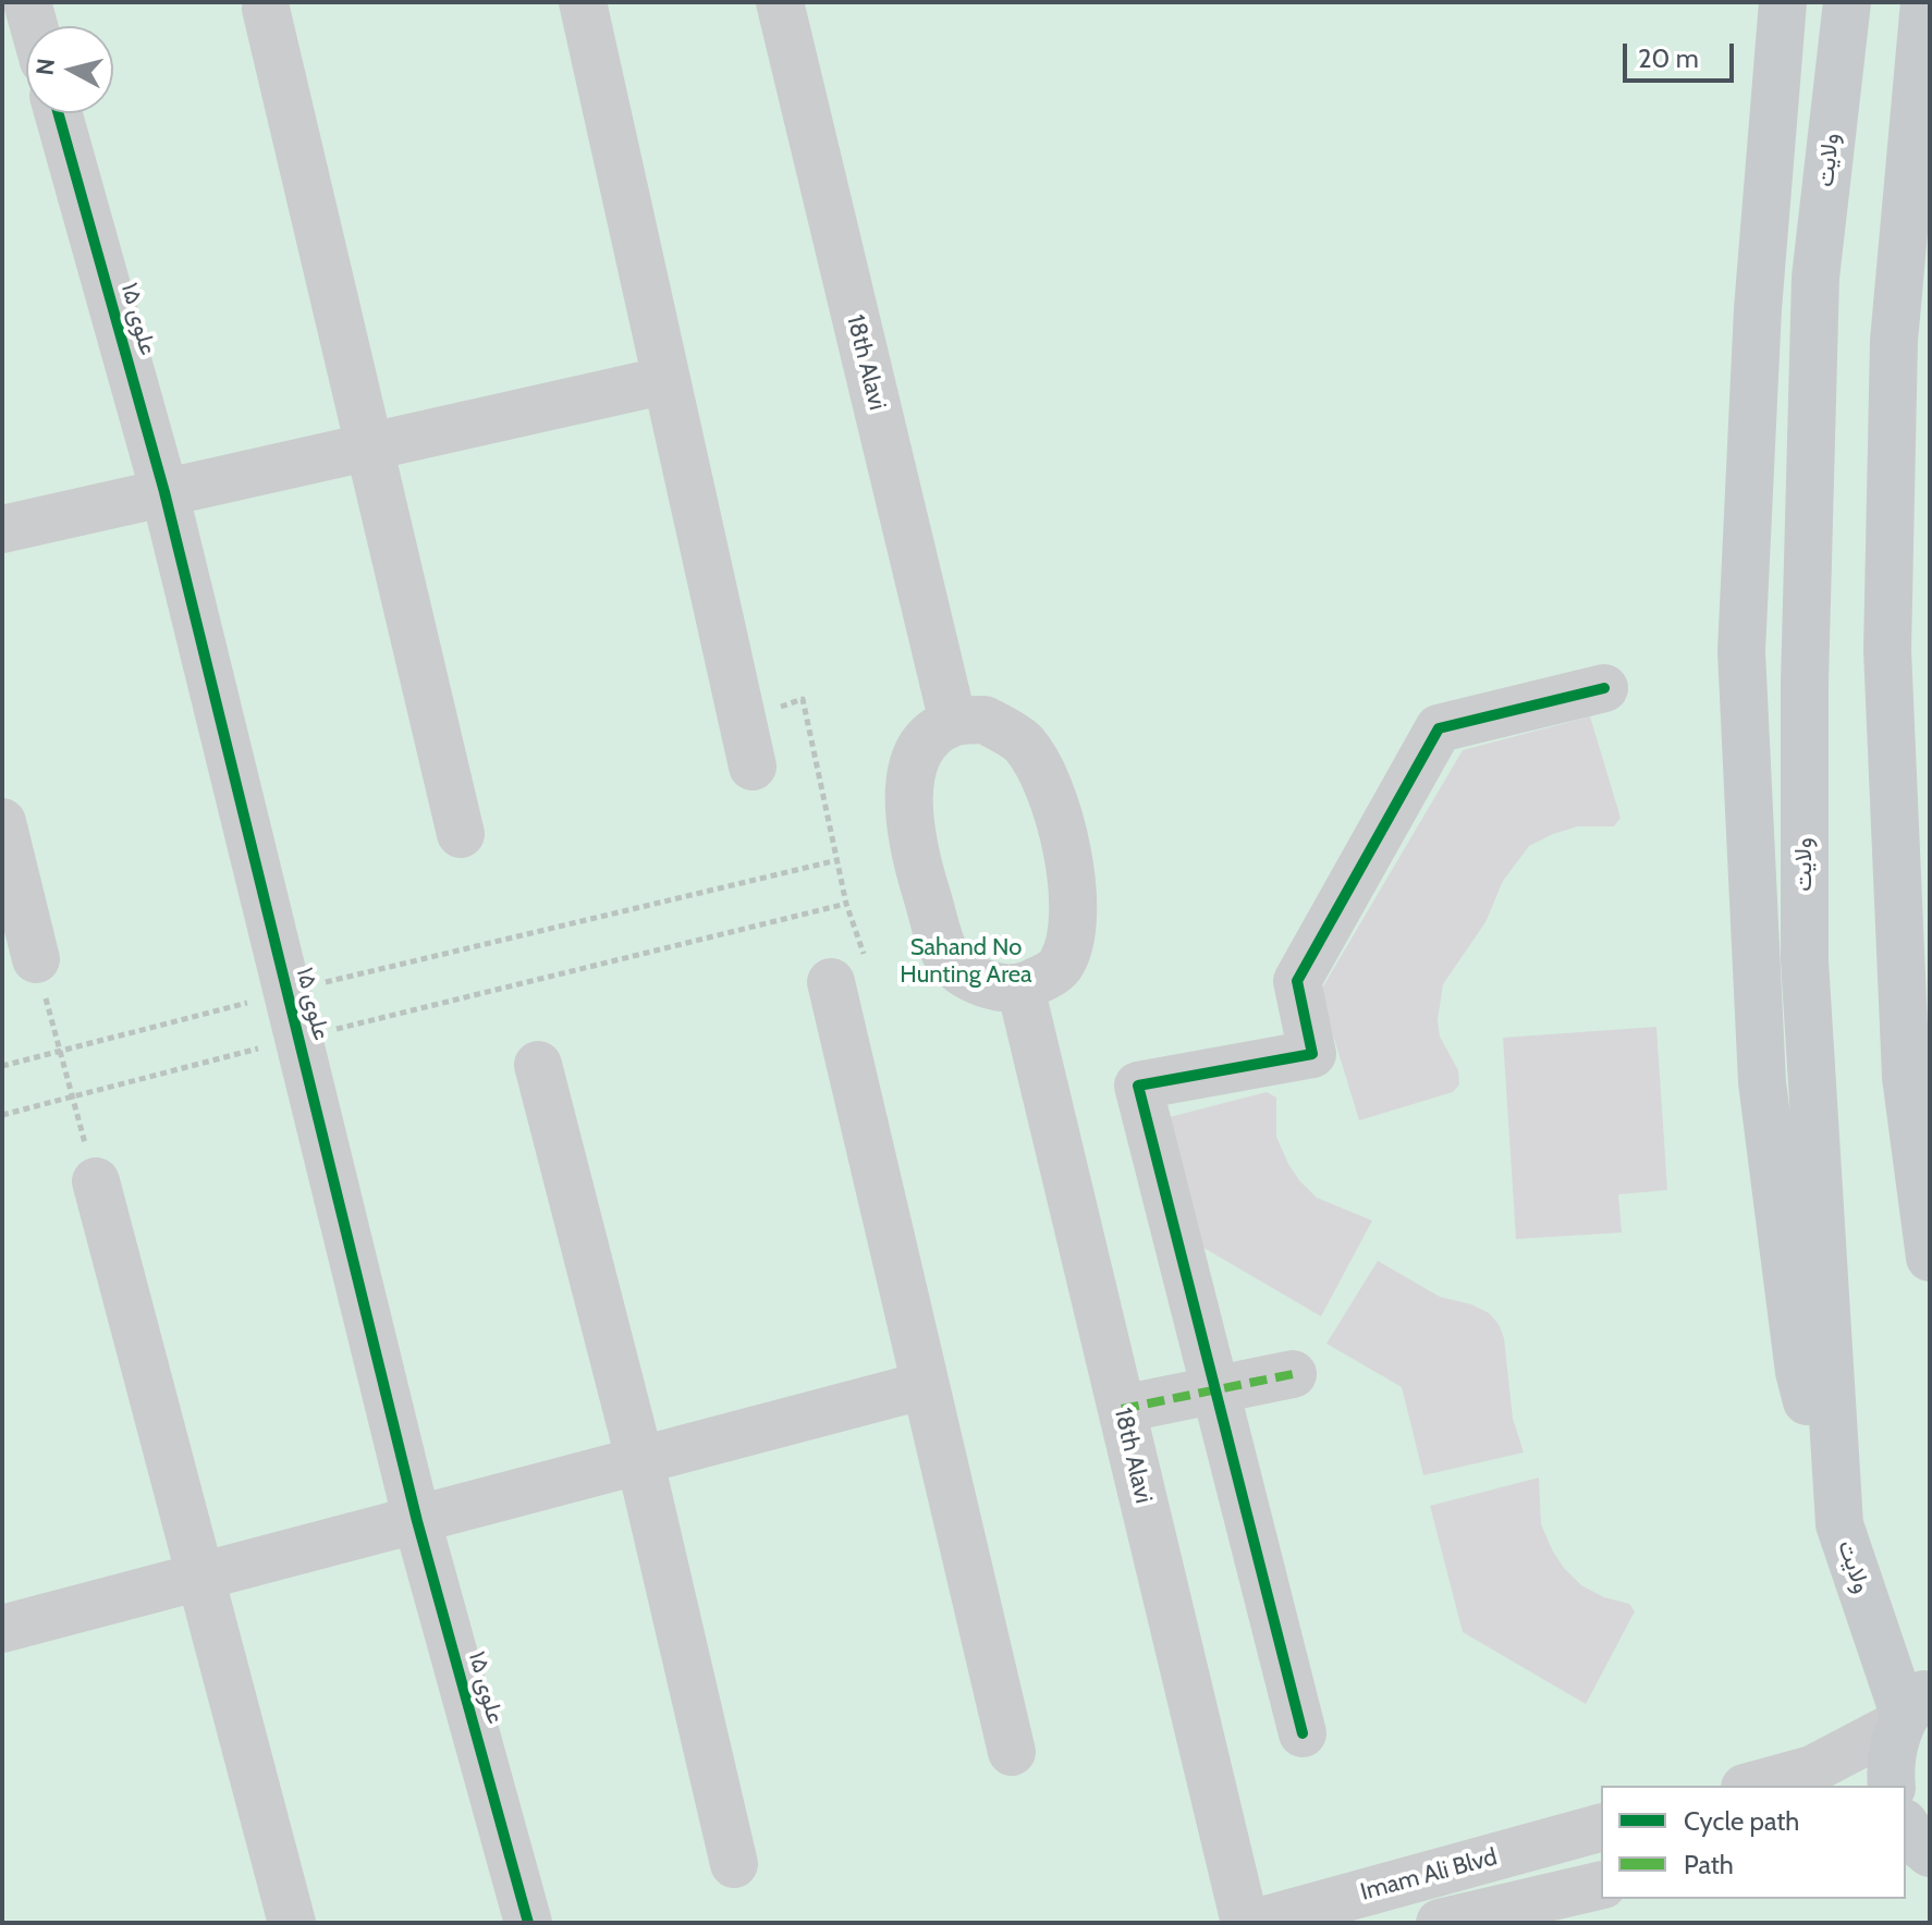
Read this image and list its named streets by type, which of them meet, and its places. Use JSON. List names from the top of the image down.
{
  "streets": {
    "main road": ["ولایت"],
    "street": ["علوی ۱۵", "18th Alavi", "Imam Ali Blvd"]
  },
  "parks": ["Sahand No Hunting Area"],
  "legend": ["Cycle path", "Path"],
  "scale_bar": "20 m",
  "north": "left"
}
